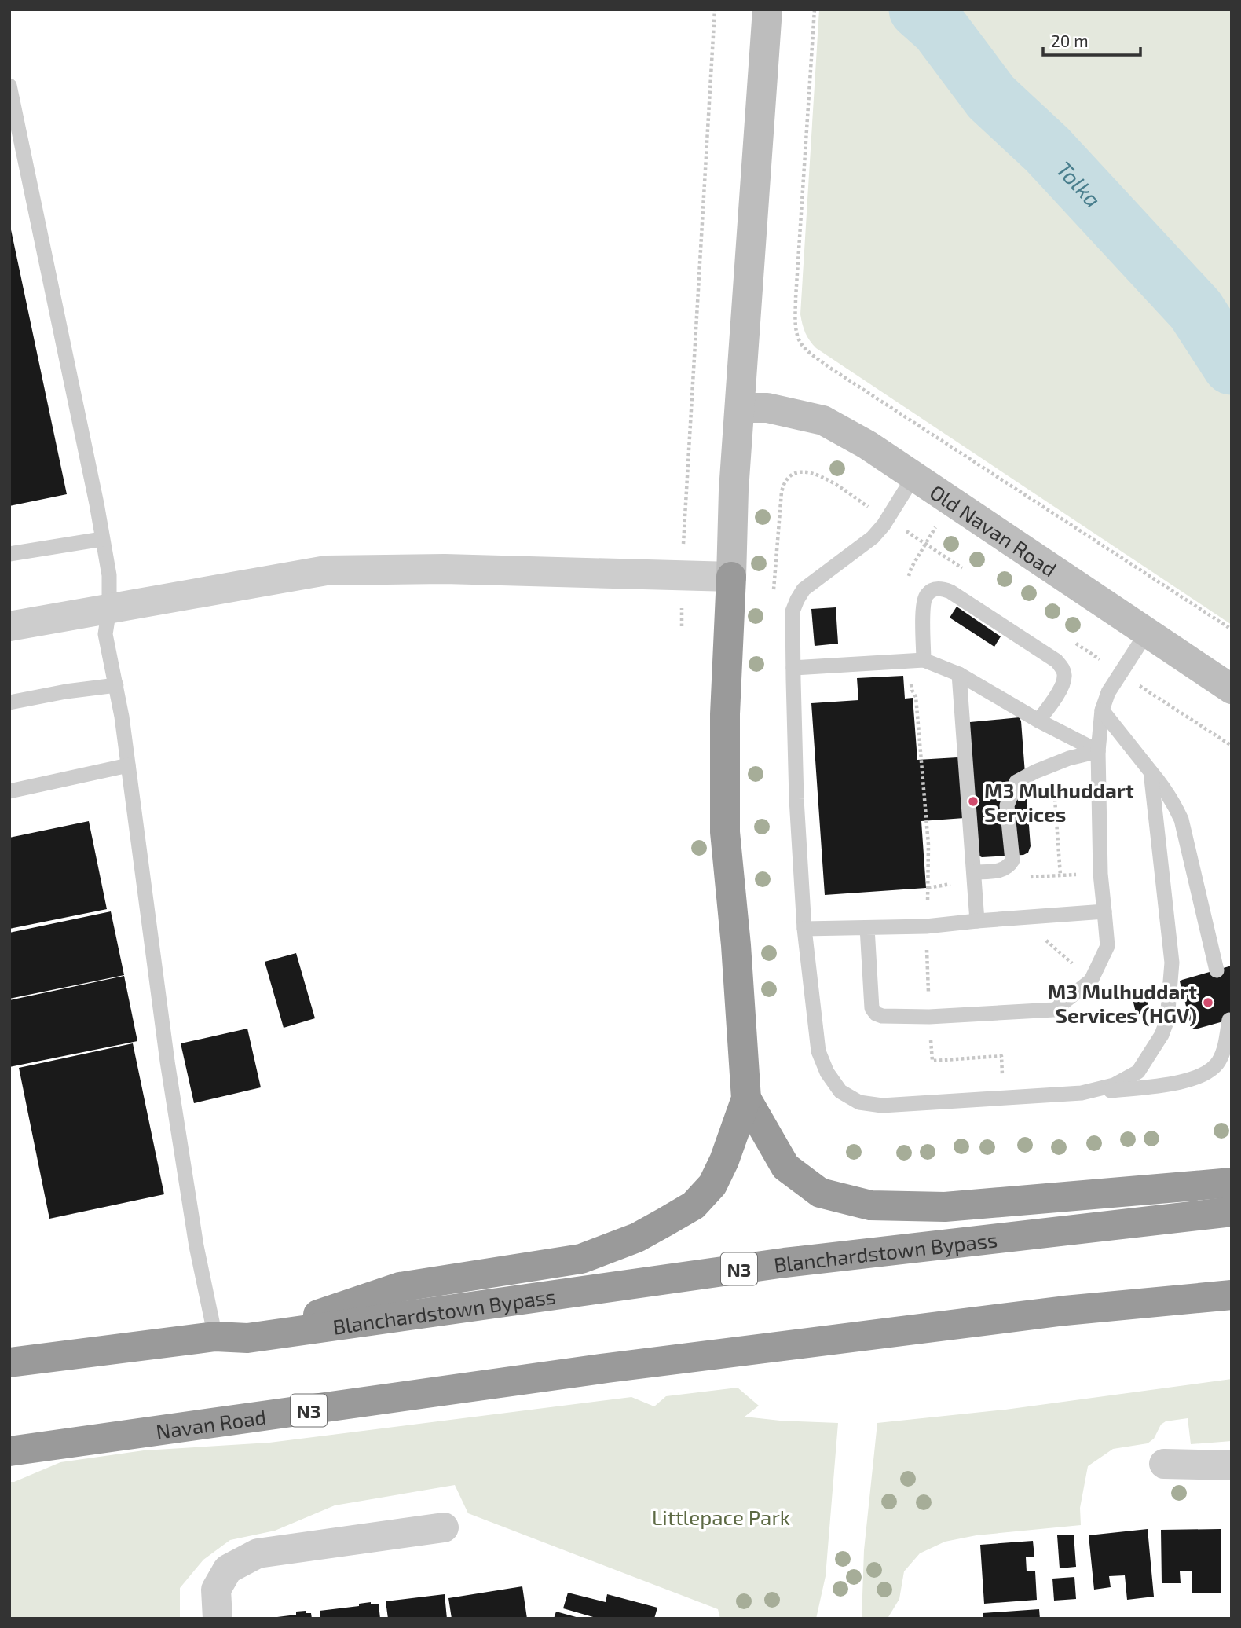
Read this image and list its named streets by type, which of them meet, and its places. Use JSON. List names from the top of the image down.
{
  "streets": {
    "highway": ["Blanchardstown Bypass", "N3", "Navan Road"],
    "street": ["Old Navan Road"]
  },
  "crossings": [
    ["Blanchardstown Bypass", "N3"]
  ],
  "water": ["Tolka"],
  "parks": ["Littlepace Park"],
  "places": ["M3 Mulhuddart Services", "M3 Mulhuddart Services (HGV)"],
  "scale_bar": "20 m"
}
